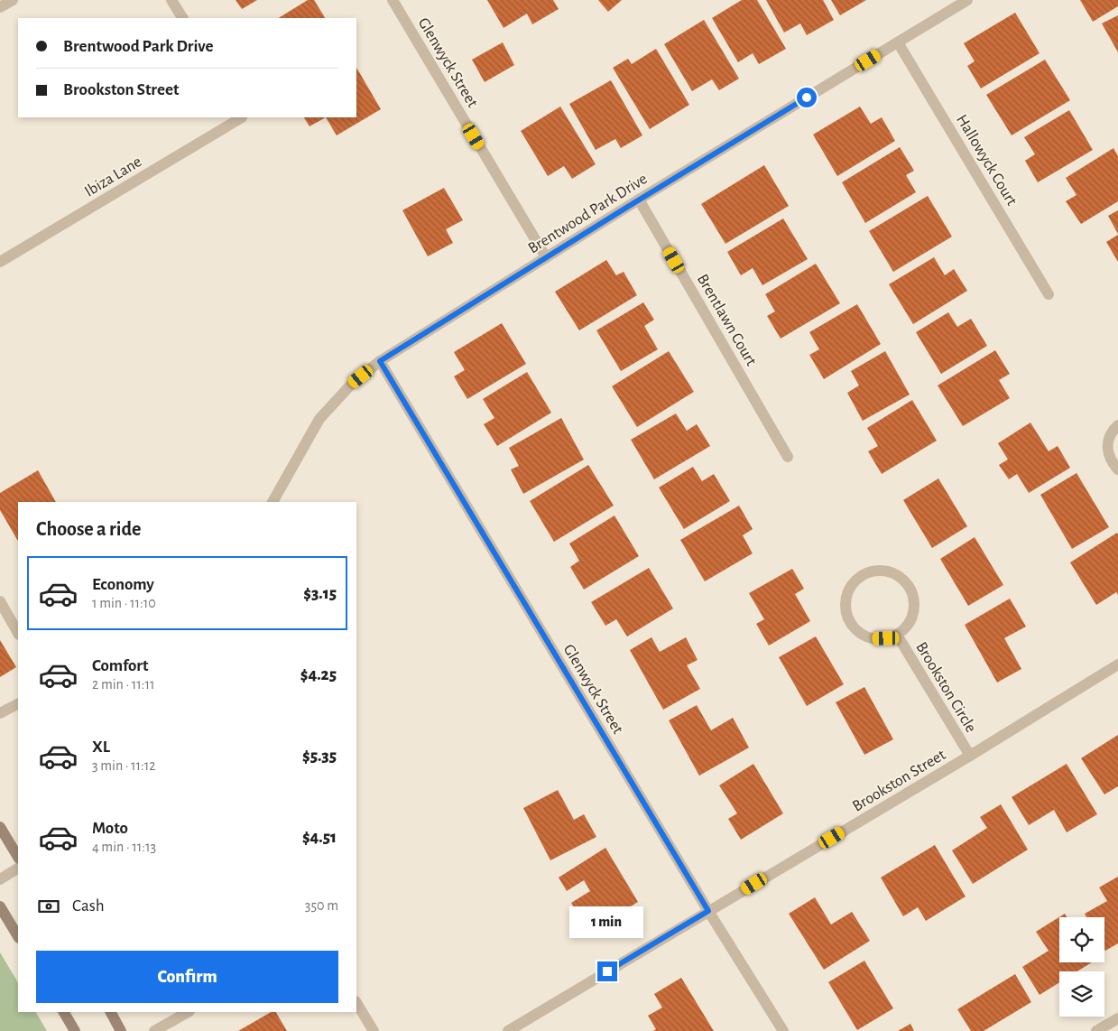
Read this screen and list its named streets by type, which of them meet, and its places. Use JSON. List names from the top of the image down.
{
  "streets": {
    "street": [
      "Glenwyck Street",
      "Hallowyck Court",
      "Ibiza Lane",
      "Brentwood Park Drive",
      "Brentlawn Court",
      "Brookston Circle",
      "Brookston Street"
    ]
  },
  "crossings": [
    ["Glenwyck Street", "Brentwood Park Drive"],
    ["Glenwyck Street", "Brookston Street"],
    ["Hallowyck Court", "Brentwood Park Drive"],
    ["Brentwood Park Drive", "Brentlawn Court"],
    ["Brookston Circle", "Brookston Street"]
  ],
  "page": {
    "banner": ["Brentwood Park Drive", "Brookston Street"],
    "heading": "Choose a ride",
    "list": [
      {
        "name": "Economy",
        "note": "1 min · 11:10",
        "value": "$3.15"
      },
      {
        "name": "Comfort",
        "note": "2 min · 11:11",
        "value": "$4.25"
      },
      {
        "name": "XL",
        "note": "3 min · 11:12",
        "value": "$5.35"
      },
      {
        "name": "Moto",
        "note": "4 min · 11:13",
        "value": "$4.51"
      }
    ],
    "pay": ["Cash", "350 m"],
    "bubble": "1 min",
    "buttons": "Confirm"
  }
}
